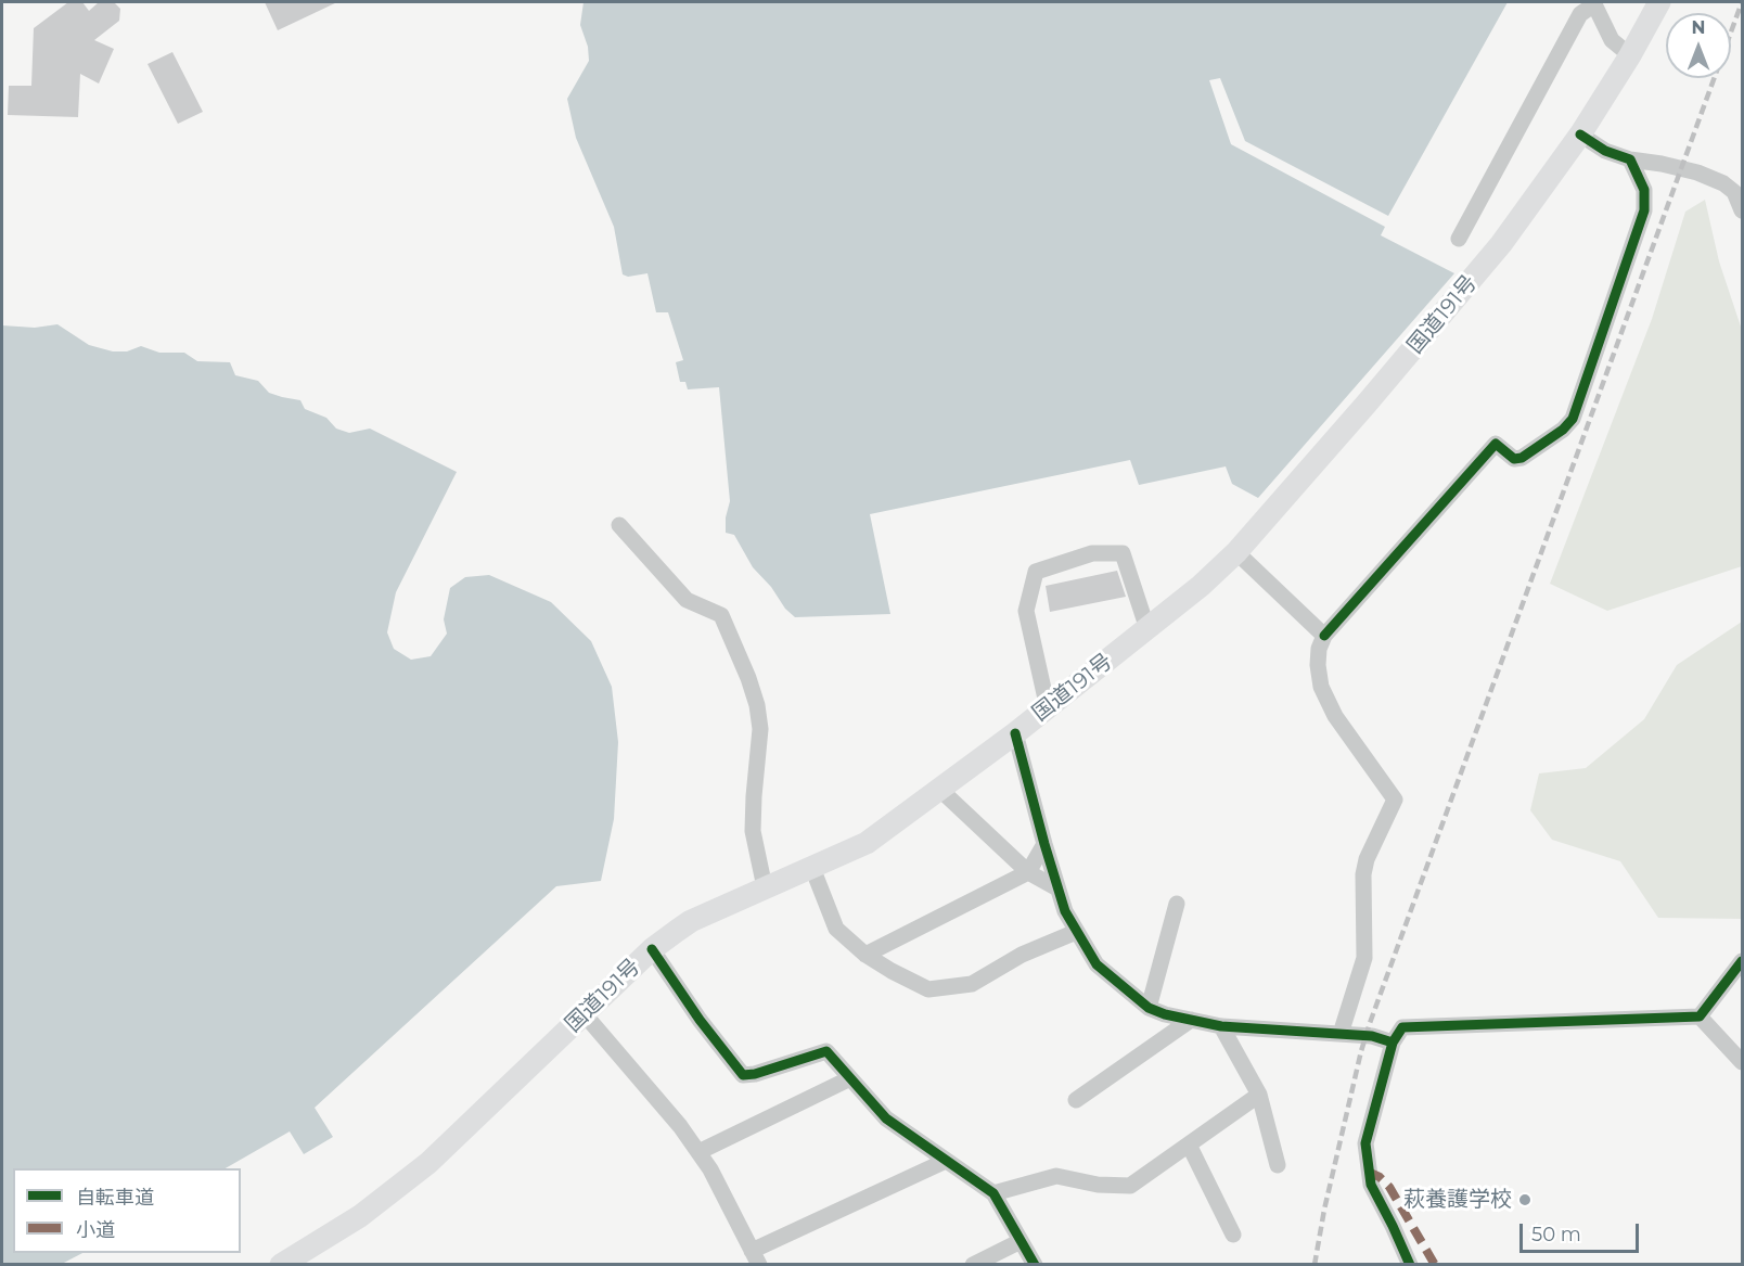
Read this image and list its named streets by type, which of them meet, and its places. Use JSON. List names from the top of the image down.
{
  "streets": {
    "highway": ["国道191号"]
  },
  "places": ["萩養護学校"],
  "legend": ["自転車道", "小道"],
  "scale_bar": "50 m",
  "north": "top"
}
